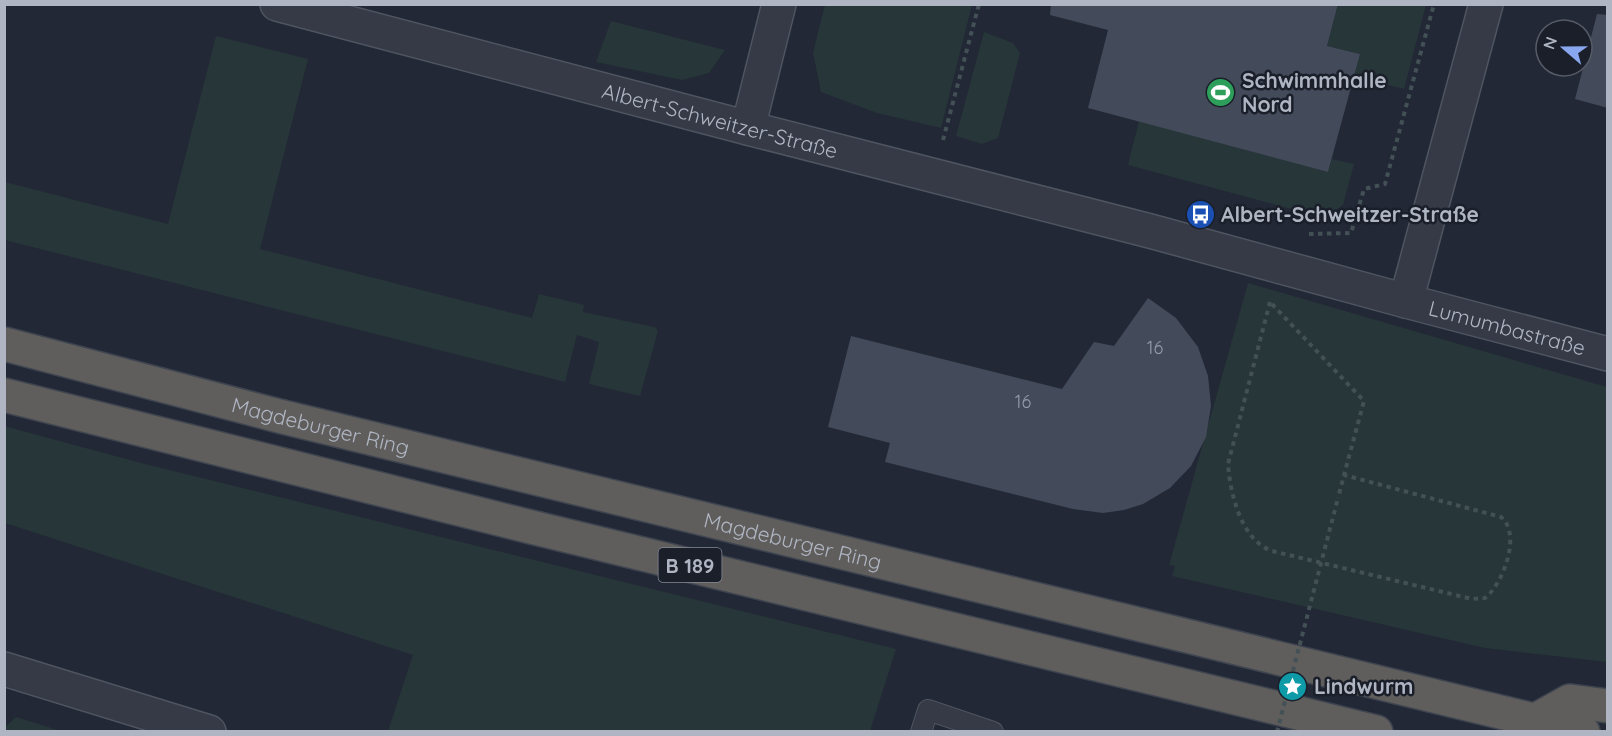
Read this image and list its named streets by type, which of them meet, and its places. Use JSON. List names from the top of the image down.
{
  "streets": {
    "highway": ["Magdeburger Ring", "B 189"],
    "street": ["Albert-Schweitzer-Straße", "Lumumbastraße"]
  },
  "crossings": [
    ["Albert-Schweitzer-Straße", "Lumumbastraße"]
  ],
  "places": {
    "sports": ["Schwimmhalle Nord"],
    "bus stop": ["Albert-Schweitzer-Straße"],
    "place": ["Lindwurm"]
  },
  "house_numbers": ["16", "16"],
  "north": "left"
}
